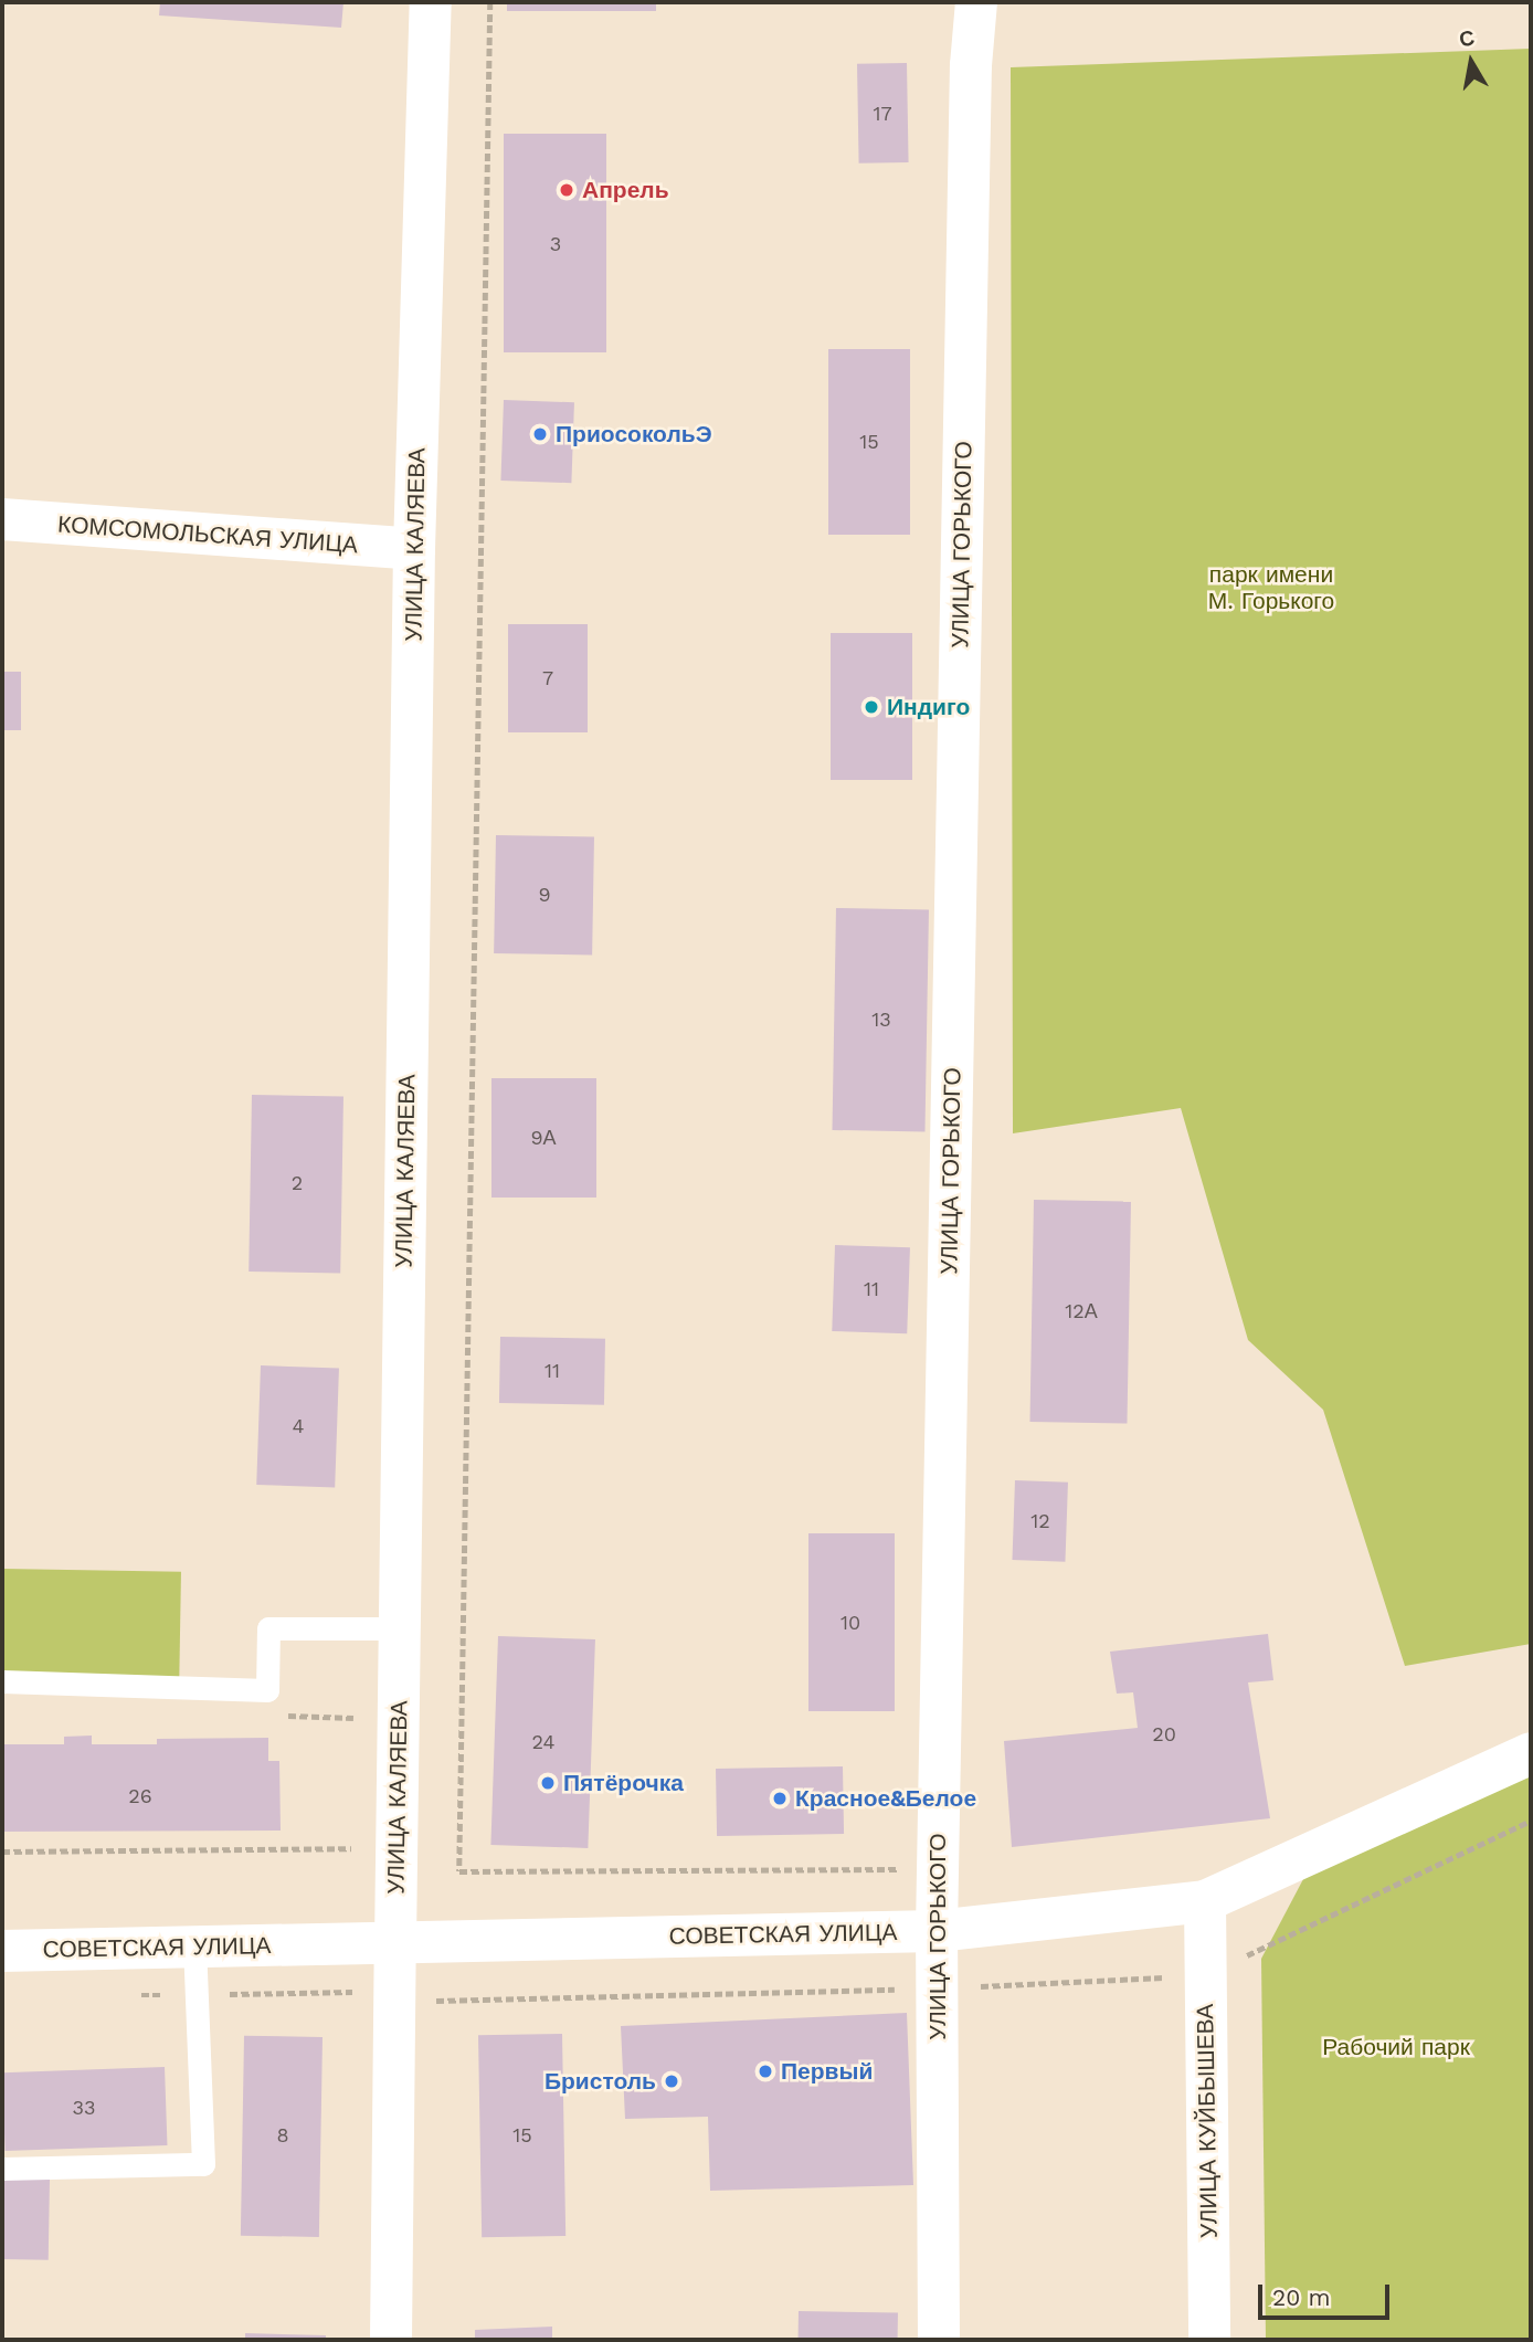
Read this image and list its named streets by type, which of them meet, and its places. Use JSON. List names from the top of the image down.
{
  "streets": {
    "street": [
      "КОМСОМОЛЬСКАЯ УЛИЦА",
      "УЛИЦА КАЛЯЕВА",
      "УЛИЦА ГОРЬКОГО",
      "СОВЕТСКАЯ УЛИЦА",
      "УЛИЦА КУЙБЫШЕВА"
    ]
  },
  "crossings": [
    ["КОМСОМОЛЬСКАЯ УЛИЦА", "УЛИЦА КАЛЯЕВА"],
    ["УЛИЦА КАЛЯЕВА", "СОВЕТСКАЯ УЛИЦА"],
    ["УЛИЦА ГОРЬКОГО", "СОВЕТСКАЯ УЛИЦА"],
    ["СОВЕТСКАЯ УЛИЦА", "УЛИЦА КУЙБЫШЕВА"]
  ],
  "parks": ["парк имени М. Горького", "Рабочий парк"],
  "places": [
    "Апрель",
    "ПриосокольЭ",
    "Индиго",
    "Пятёрочка",
    "Красное&Белое",
    "Первый",
    "Бристоль"
  ],
  "house_numbers": [
    "17",
    "3",
    "15",
    "7",
    "9",
    "13",
    "9А",
    "2",
    "11",
    "12А",
    "11",
    "4",
    "12",
    "10",
    "20",
    "24",
    "26",
    "33",
    "8",
    "15"
  ],
  "scale_bar": "20 m",
  "north": "top"
}
